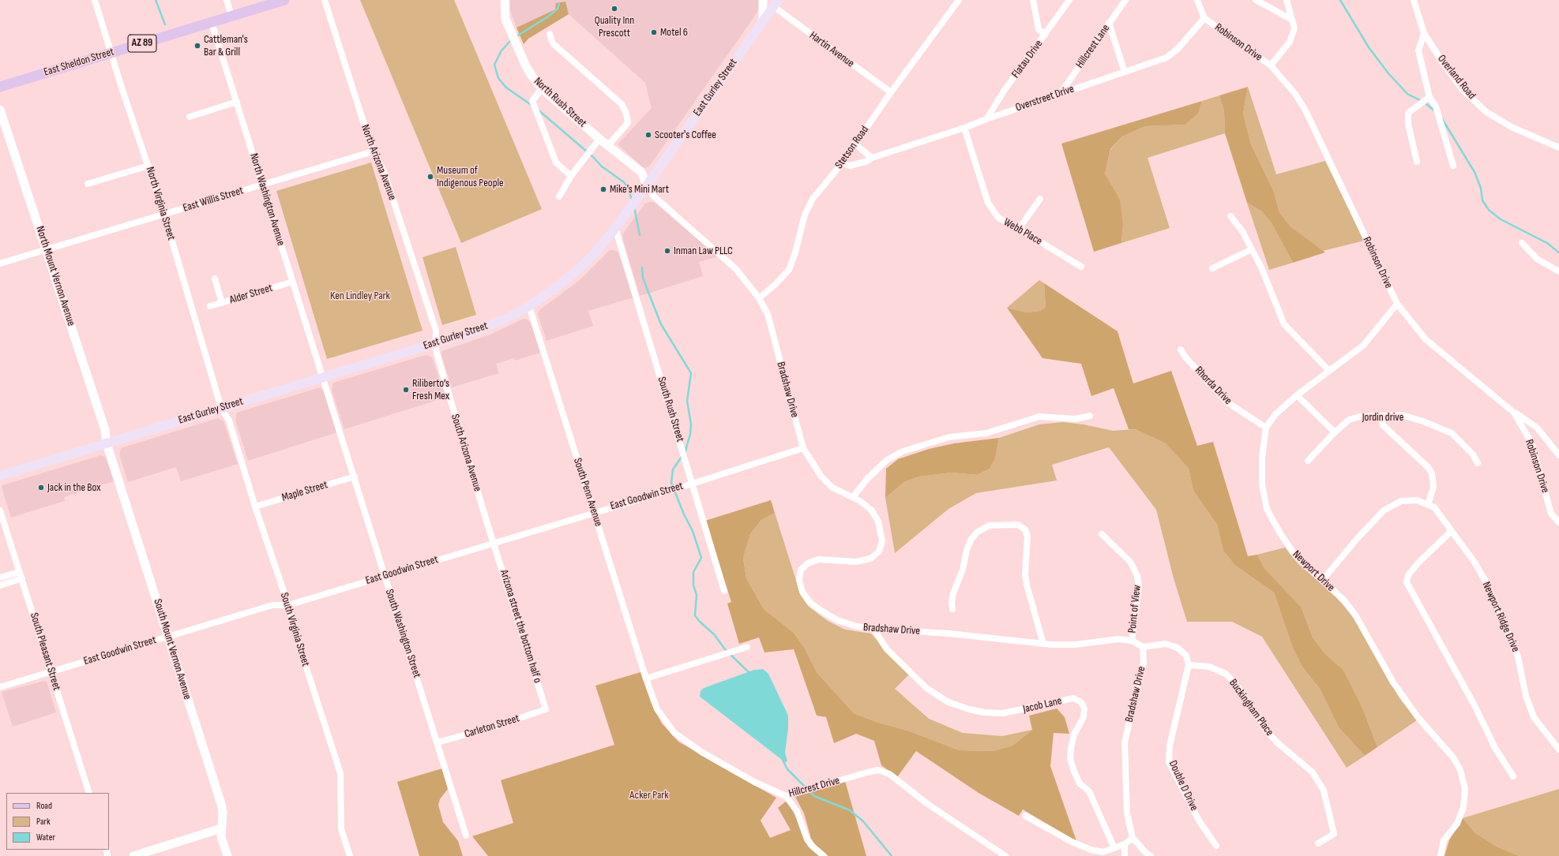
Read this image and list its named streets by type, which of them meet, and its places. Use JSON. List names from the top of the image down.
{
  "streets": {
    "main road": ["AZ 89", "East Sheldon Street", "East Gurley Street"],
    "street": [
      "Robinson Drive",
      "Hillcrest Lane",
      "Hartin Avenue",
      "Flatau Drive",
      "Overland Road",
      "Overstreet Drive",
      "North Rush Street",
      "Stetson Road",
      "North Arizona Avenue",
      "East Willis Street",
      "North Washington Avenue",
      "North Virginia Street",
      "Webb Place",
      "North Mount Vernon Avenue",
      "Alder Street",
      "Rhorda Drive",
      "Bradshaw Drive",
      "South Rush Street",
      "Jordin drive",
      "South Arizona Avenue",
      "Maple Street",
      "South Penn Avenue",
      "East Goodwin Street",
      "Newport Drive",
      "Point of View",
      "Newport Ridge Drive",
      "Arizona street the bottom half o",
      "South Virginia Street",
      "South Washington Street",
      "South Mount Vernon Avenue",
      "South Pleasant Street",
      "Jacob Lane",
      "Buckingham Place",
      "Carleton Street",
      "Double D Drive",
      "Hillcrest Drive"
    ]
  },
  "crossings": [
    ["Robinson Drive", "Overstreet Drive"],
    ["Robinson Drive", "Newport Drive"],
    ["Hillcrest Lane", "Overstreet Drive"],
    ["Hartin Avenue", "East Gurley Street"],
    ["Hartin Avenue", "Stetson Road"],
    ["Flatau Drive", "Overstreet Drive"],
    ["East Sheldon Street", "North Washington Avenue"],
    ["East Sheldon Street", "North Virginia Street"],
    ["East Gurley Street", "North Rush Street"],
    ["East Gurley Street", "North Arizona Avenue"],
    ["East Gurley Street", "North Washington Avenue"],
    ["East Gurley Street", "North Virginia Street"],
    ["East Gurley Street", "North Mount Vernon Avenue"],
    ["East Gurley Street", "Bradshaw Drive"],
    ["East Gurley Street", "South Rush Street"],
    ["East Gurley Street", "South Arizona Avenue"],
    ["East Gurley Street", "South Penn Avenue"],
    ["East Gurley Street", "South Virginia Street"],
    ["East Gurley Street", "South Washington Street"],
    ["East Gurley Street", "South Mount Vernon Avenue"],
    ["Overstreet Drive", "Stetson Road"],
    ["Overstreet Drive", "Webb Place"],
    ["North Rush Street", "Bradshaw Drive"],
    ["Stetson Road", "Bradshaw Drive"],
    ["North Arizona Avenue", "East Willis Street"],
    ["North Arizona Avenue", "South Arizona Avenue"],
    ["East Willis Street", "North Washington Avenue"],
    ["East Willis Street", "North Virginia Street"],
    ["East Willis Street", "North Mount Vernon Avenue"],
    ["North Washington Avenue", "Alder Street"],
    ["North Washington Avenue", "South Washington Street"],
    ["North Virginia Street", "South Virginia Street"],
    ["North Mount Vernon Avenue", "South Mount Vernon Avenue"],
    ["Rhorda Drive", "Newport Drive"],
    ["Bradshaw Drive", "East Goodwin Street"],
    ["Bradshaw Drive", "Point of View"],
    ["Bradshaw Drive", "Jacob Lane"],
    ["South Rush Street", "East Goodwin Street"],
    ["South Arizona Avenue", "East Goodwin Street"],
    ["South Arizona Avenue", "Arizona street the bottom half o"],
    ["Maple Street", "South Virginia Street"],
    ["Maple Street", "South Washington Street"],
    ["South Penn Avenue", "East Goodwin Street"],
    ["South Penn Avenue", "Hillcrest Drive"],
    ["East Goodwin Street", "Arizona street the bottom half o"],
    ["East Goodwin Street", "South Virginia Street"],
    ["East Goodwin Street", "South Washington Street"],
    ["East Goodwin Street", "South Mount Vernon Avenue"],
    ["East Goodwin Street", "South Pleasant Street"],
    ["Newport Drive", "Newport Ridge Drive"],
    ["Arizona street the bottom half o", "Carleton Street"],
    ["South Washington Street", "Carleton Street"],
    ["Buckingham Place", "Double D Drive"]
  ],
  "parks": ["Ken Lindley Park", "Acker Park"],
  "places": [
    "Quality Inn Prescott",
    "Motel 6",
    "Cattleman's Bar & Grill",
    "Scooter's Coffee",
    "Museum of Indigenous People",
    "Mike's Mini Mart",
    "Inman Law PLLC",
    "Riliberto’s Fresh Mex",
    "Jack in the Box"
  ],
  "legend": ["Road", "Park", "Water"]
}
